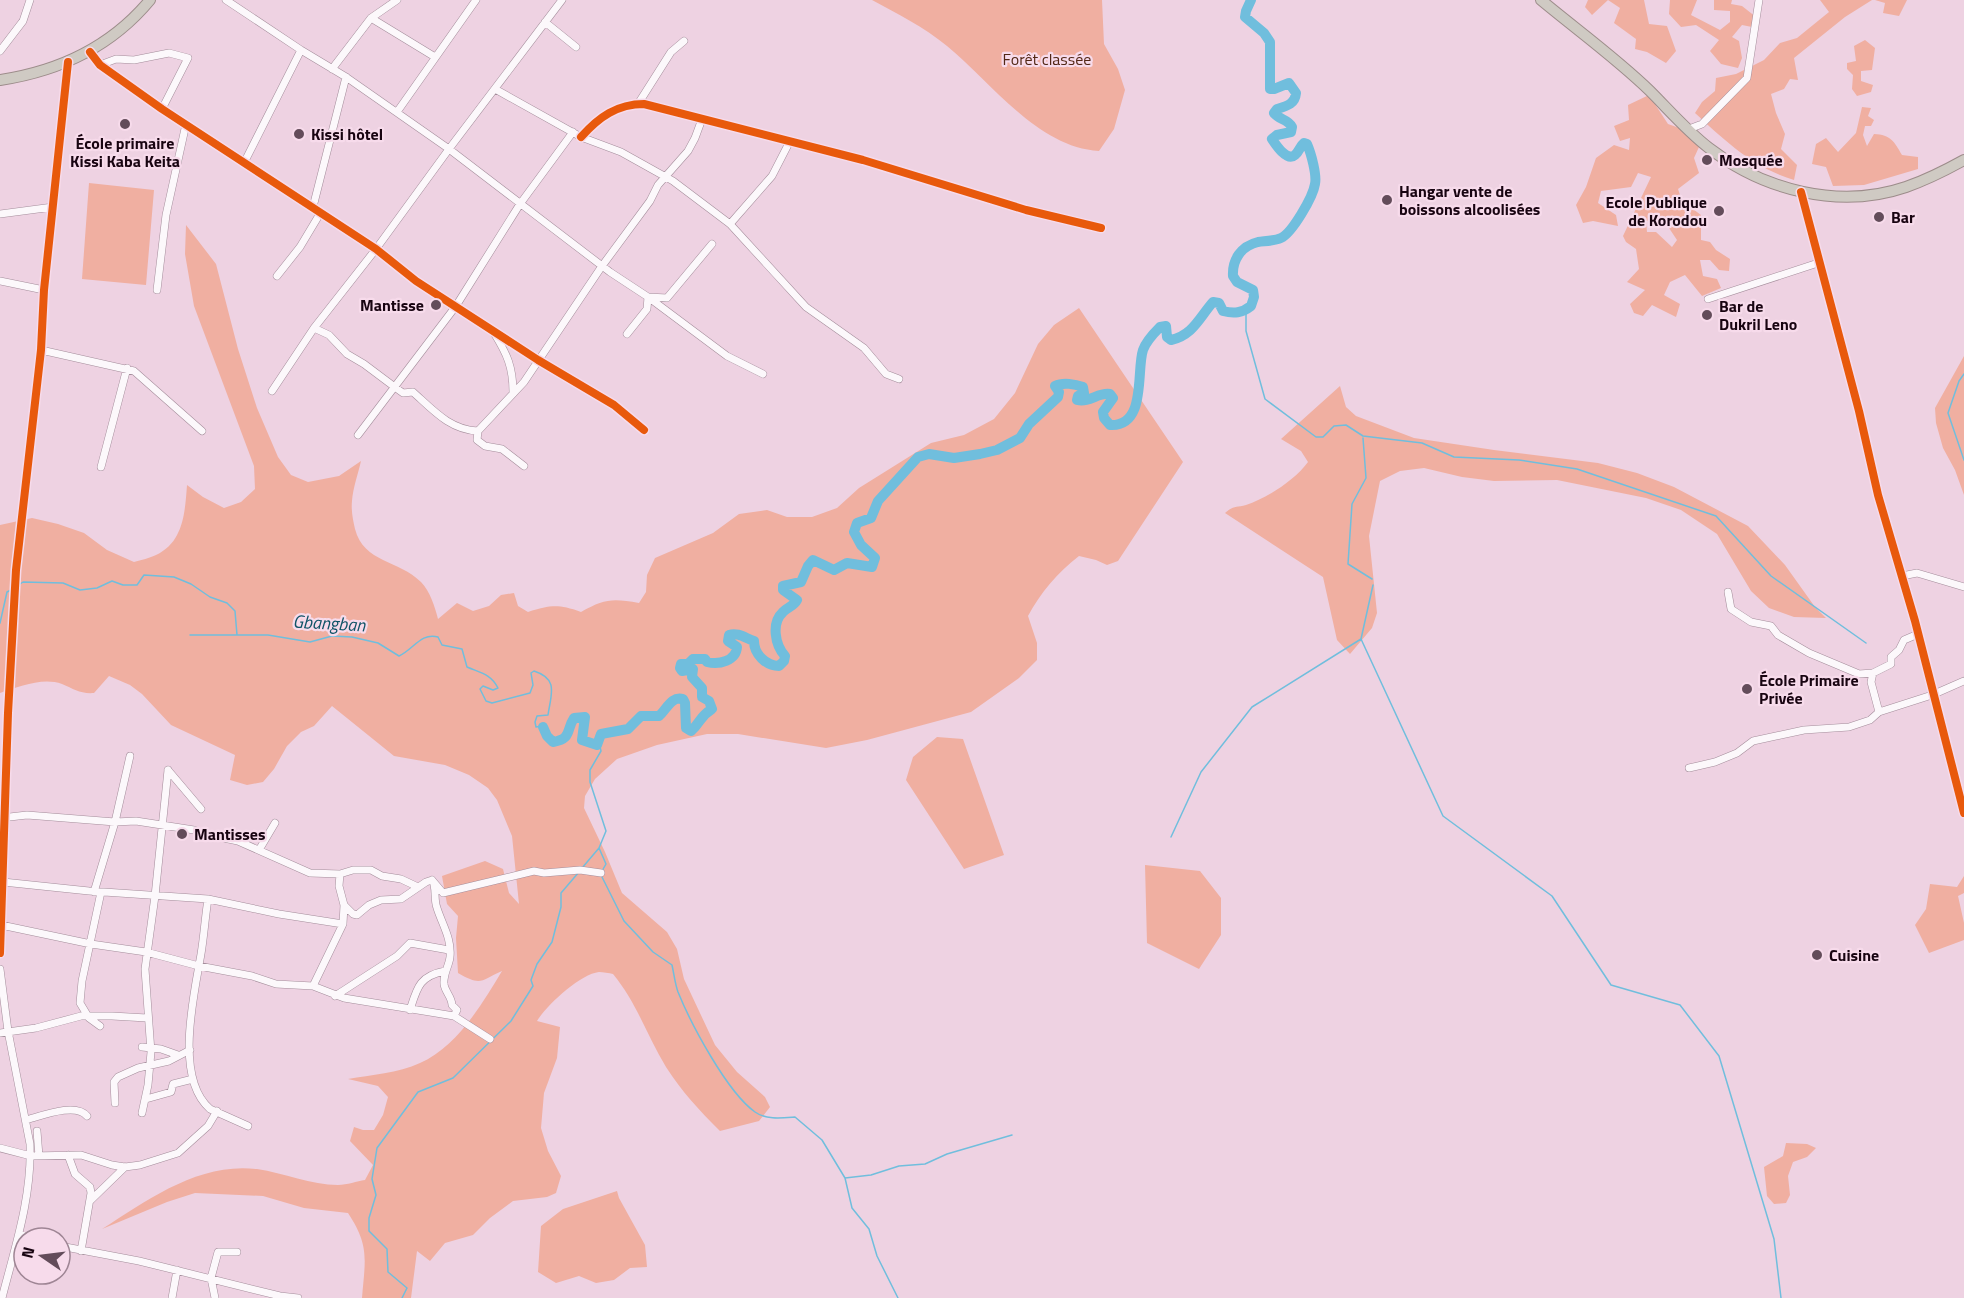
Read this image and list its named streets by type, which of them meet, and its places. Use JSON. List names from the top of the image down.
{
  "water": ["Gbangban"],
  "parks": ["Forêt classée"],
  "places": [
    "École primaire Kissi Kaba Keita",
    "Kissi hôtel",
    "Mosquée",
    "Hangar vente de boissons alcoolisées",
    "Ecole Publique de Korodou",
    "Bar",
    "Mantisse",
    "Bar de Dukril Leno",
    "École Primaire Privée",
    "Mantisses",
    "Cuisine"
  ],
  "north": "left"
}
